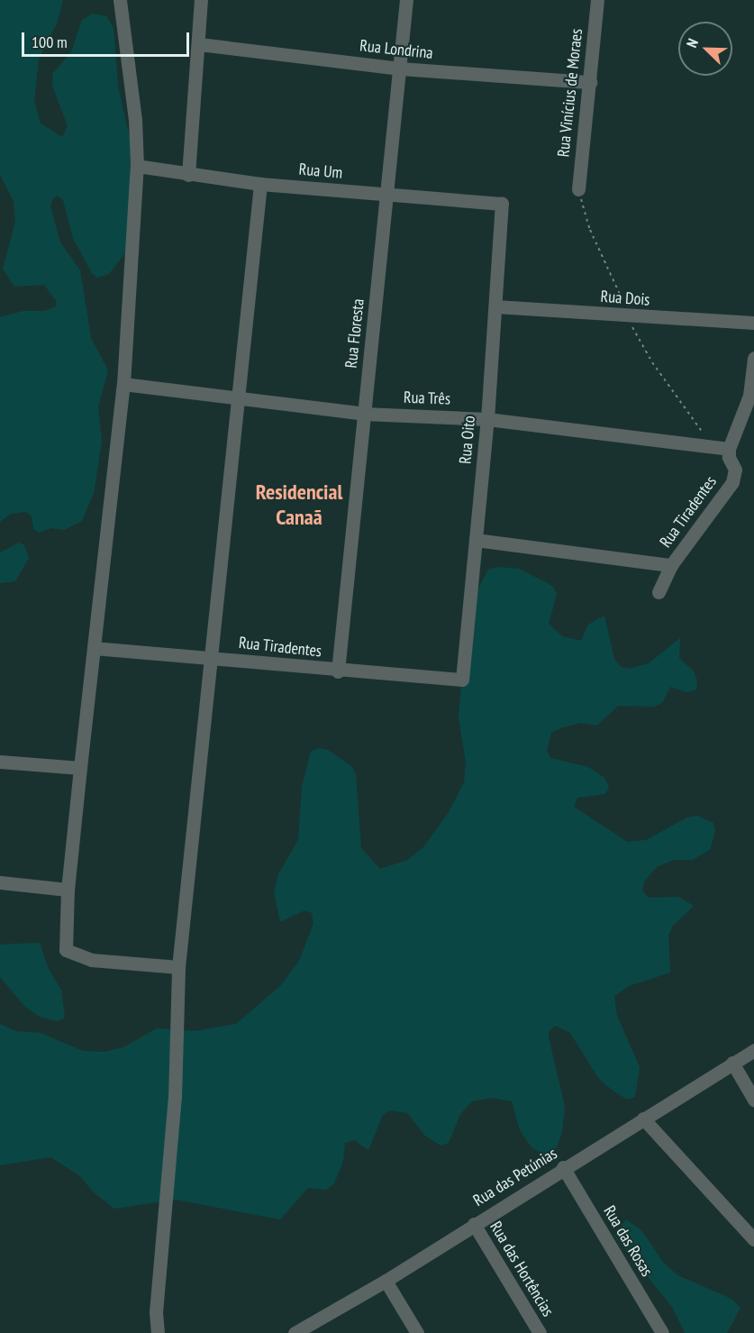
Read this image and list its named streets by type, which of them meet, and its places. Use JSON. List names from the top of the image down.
{
  "streets": {
    "street": [
      "Rua Londrina",
      "Rua Vinícius de Moraes",
      "Rua Um",
      "Rua Dois",
      "Rua Floresta",
      "Rua Três",
      "Rua Oito",
      "Rua Tiradentes",
      "Rua das Petúnias",
      "Rua das Rosas",
      "Rua das Hortências"
    ]
  },
  "crossings": [
    ["Rua Londrina", "Rua Vinícius de Moraes"],
    ["Rua Londrina", "Rua Floresta"],
    ["Rua Um", "Rua Floresta"],
    ["Rua Um", "Rua Oito"],
    ["Rua Dois", "Rua Oito"],
    ["Rua Floresta", "Rua Três"],
    ["Rua Floresta", "Rua Tiradentes"],
    ["Rua Três", "Rua Oito"],
    ["Rua Três", "Rua Tiradentes"],
    ["Rua Oito", "Rua Tiradentes"],
    ["Rua das Petúnias", "Rua das Rosas"],
    ["Rua das Petúnias", "Rua das Hortências"]
  ],
  "districts": ["Residencial Canaã"],
  "scale_bar": "100 m",
  "north": "top left"
}
